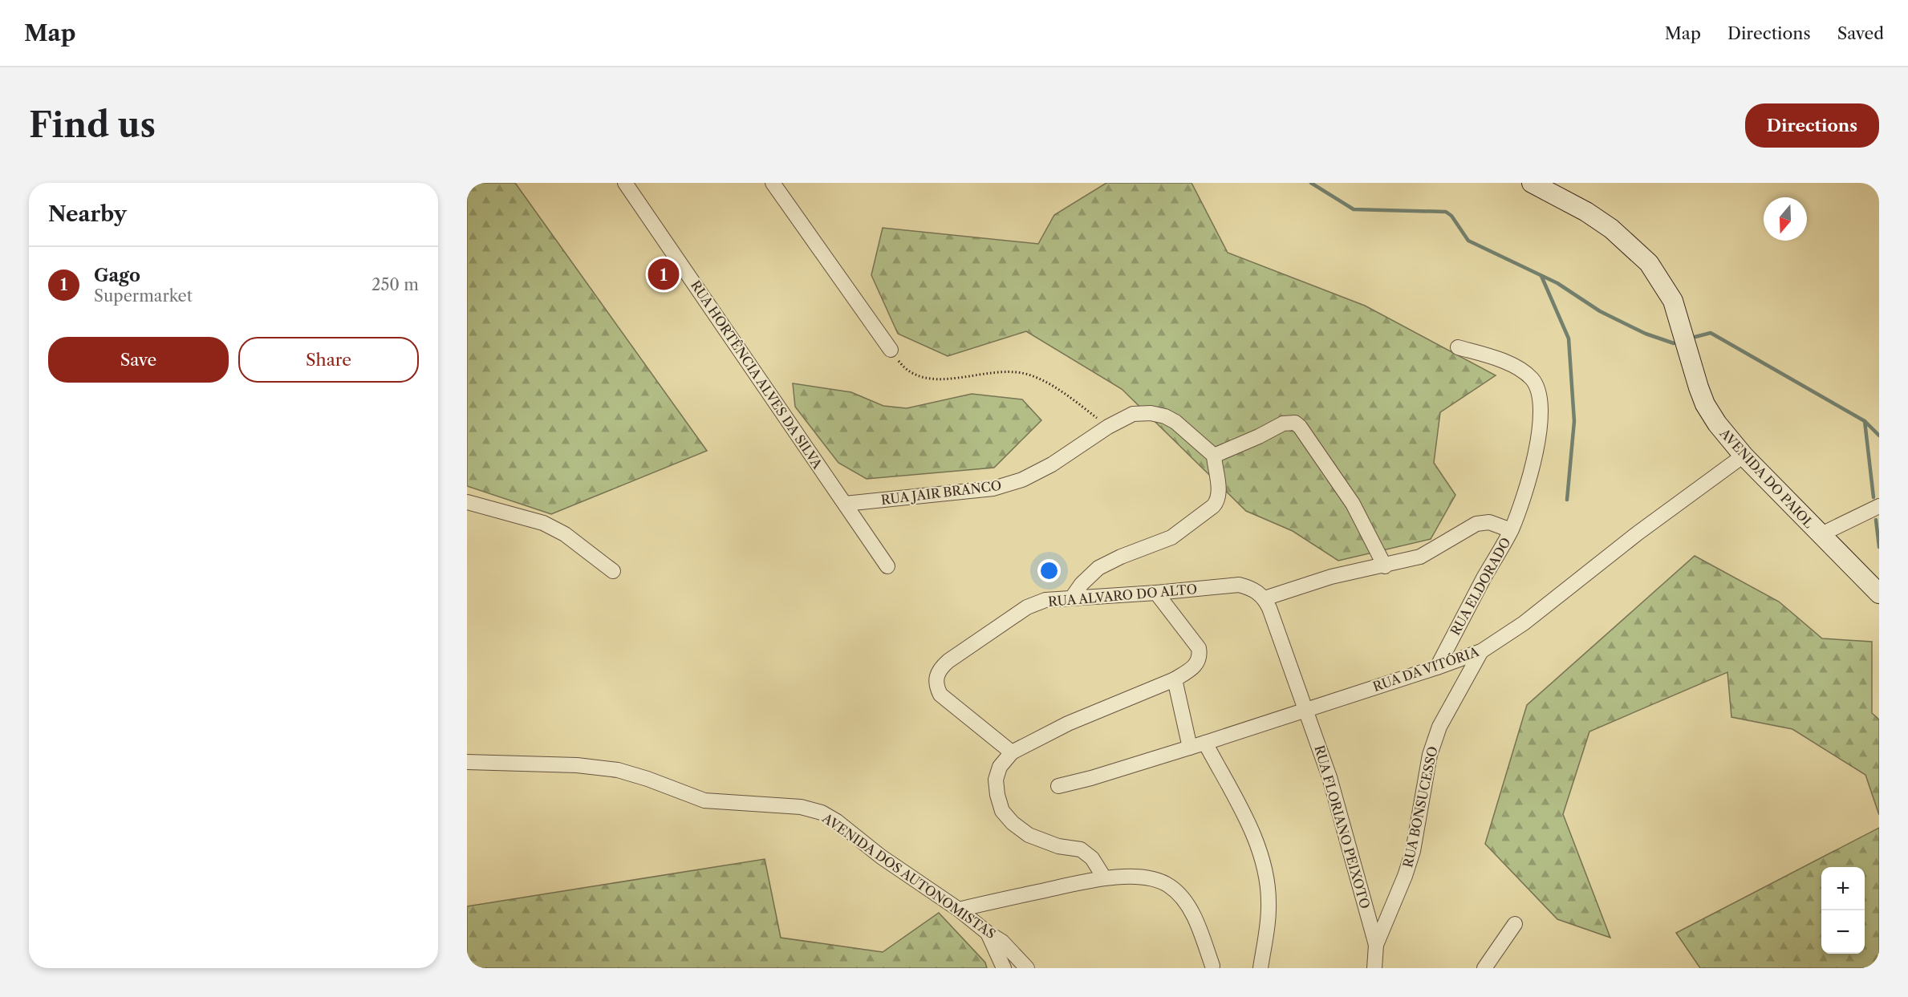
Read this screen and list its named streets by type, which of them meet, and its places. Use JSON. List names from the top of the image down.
{
  "streets": {
    "street": [
      "RUA HORTÊNCIA ALVES DA SILVA",
      "AVENIDA DO PAIOL",
      "RUA JAIR BRANCO",
      "RUA ELDORADO",
      "RUA ALVARO DO ALTO",
      "RUA DA VITÓRIA",
      "RUA BONSUCESSO",
      "RUA FLORIANO PEIXOTO",
      "AVENIDA DOS AUTONOMISTAS"
    ]
  },
  "crossings": [
    ["RUA HORTÊNCIA ALVES DA SILVA", "RUA JAIR BRANCO"],
    ["AVENIDA DO PAIOL", "RUA DA VITÓRIA"],
    ["RUA ELDORADO", "RUA DA VITÓRIA"],
    ["RUA DA VITÓRIA", "RUA BONSUCESSO"],
    ["RUA DA VITÓRIA", "RUA FLORIANO PEIXOTO"],
    ["RUA BONSUCESSO", "RUA FLORIANO PEIXOTO"]
  ],
  "north": "bottom",
  "page": {
    "header": "Map",
    "nav": ["Map", "Directions", "Saved"],
    "buttons": [
      "Directions",
      ["Save", "Share"]
    ],
    "title": "Find us",
    "heading": "Nearby",
    "list": [
      {
        "mark": "1",
        "name": "Gago",
        "note": "Supermarket",
        "value": "250 m"
      }
    ],
    "pins": "1",
    "map_buttons": ["+", "−"]
  }
}
